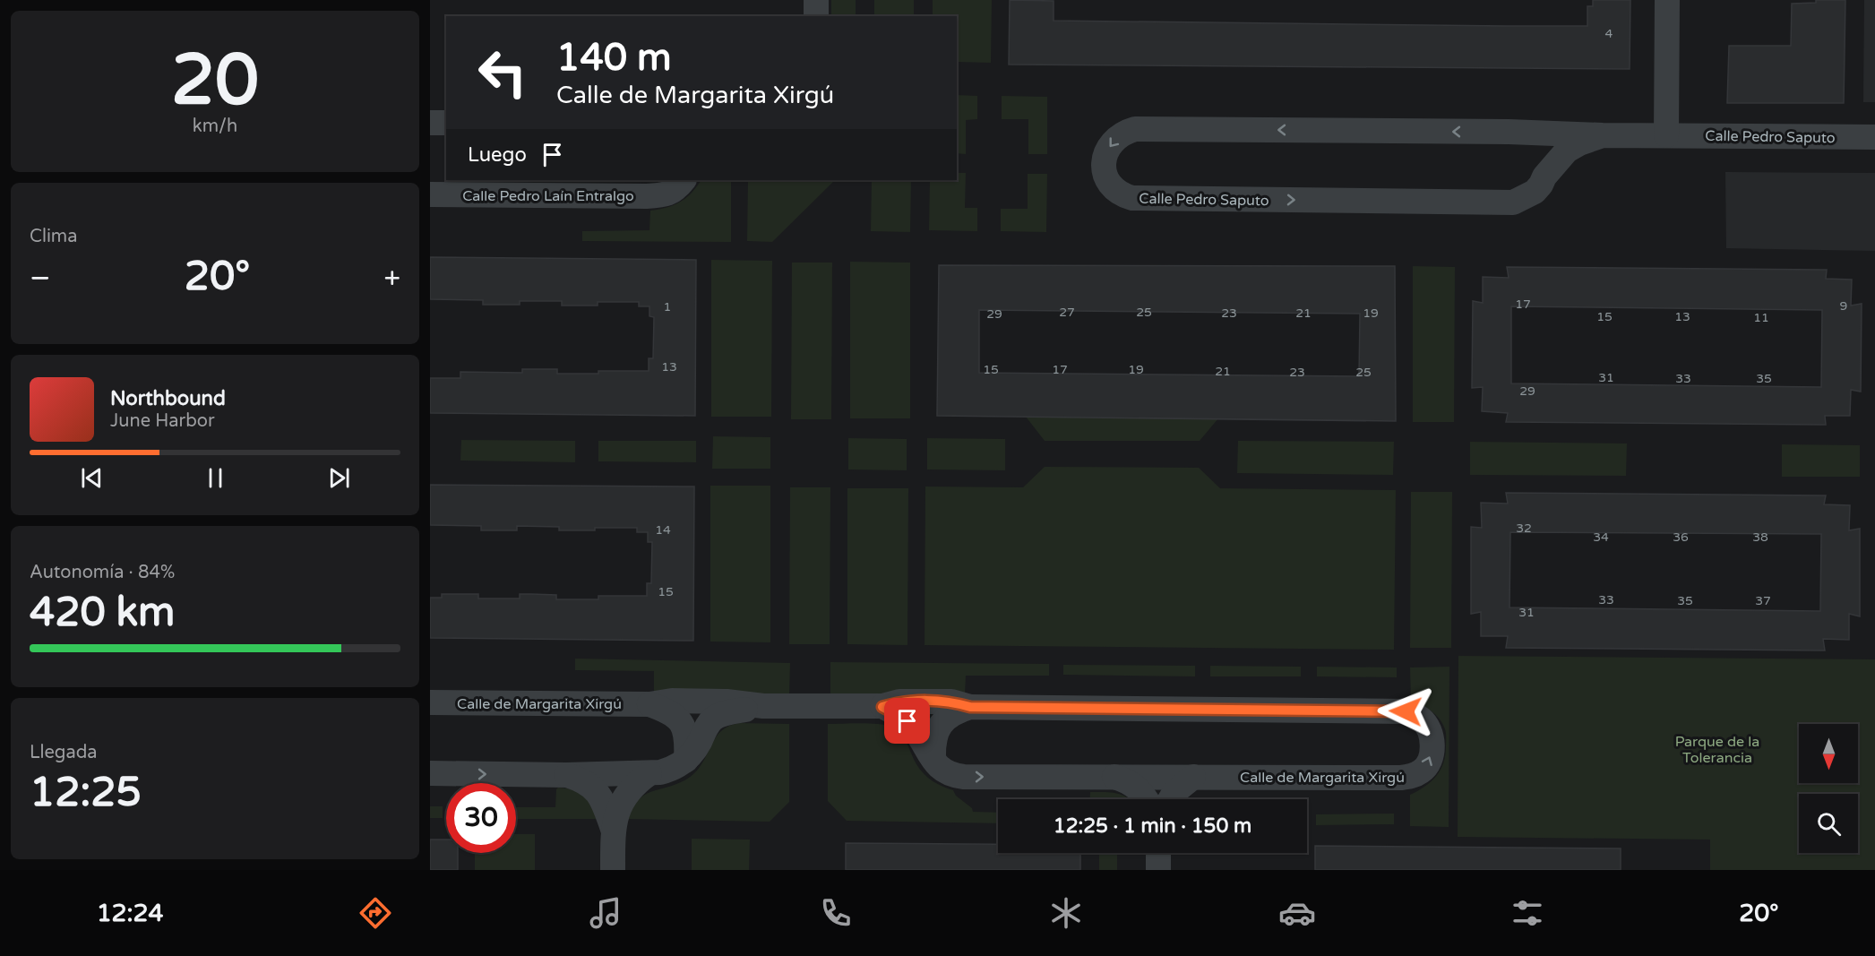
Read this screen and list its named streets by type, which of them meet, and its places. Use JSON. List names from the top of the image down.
{
  "streets": {
    "street": ["Calle Pedro Saputo", "Calle Pedro Laín Entralgo", "Calle de Margarita Xirgú"]
  },
  "parks": ["Parque de la Tolerancia"],
  "house_numbers": [
    "4",
    "17",
    "9",
    "1",
    "27",
    "25",
    "23",
    "21",
    "19",
    "29",
    "15",
    "13",
    "11",
    "13",
    "15",
    "17",
    "19",
    "21",
    "23",
    "25",
    "31",
    "33",
    "35",
    "29",
    "32",
    "14",
    "34",
    "36",
    "38",
    "15",
    "33",
    "35",
    "37",
    "31"
  ],
  "north": "bottom",
  "page": {
    "tile": [
      ["20", "km/h"],
      "Clima",
      ["Autonomía · 84%", "420 km"],
      ["Llegada", "12:25"]
    ],
    "turn": ["140 m", "Calle de Margarita Xirgú"],
    "then": "Luego",
    "heat": ["−", "20°", "+"],
    "song": ["Northbound", "June Harbor"],
    "limit": "30",
    "trip": "12:25 · 1 min · 150 m",
    "tabs": ["12:24", "20°"]
  }
}
